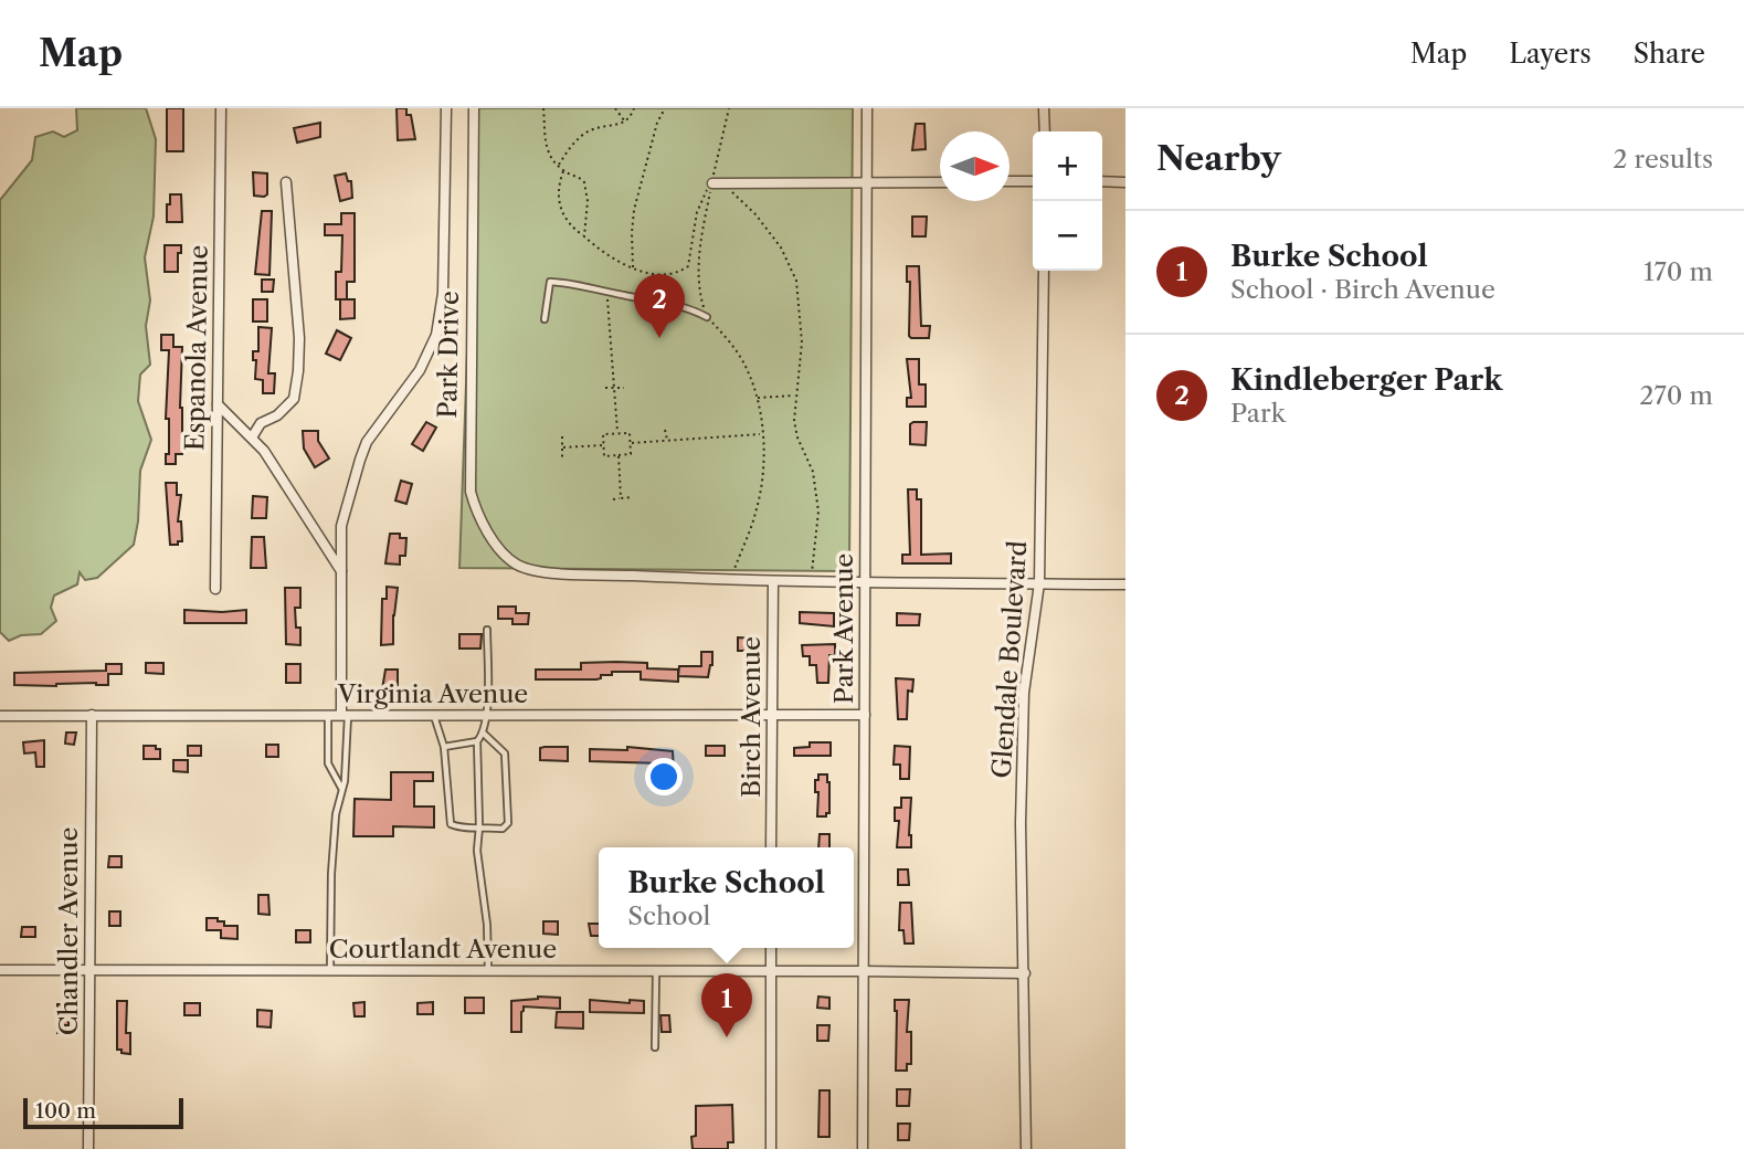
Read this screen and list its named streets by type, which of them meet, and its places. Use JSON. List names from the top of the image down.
{
  "streets": {
    "street": [
      "Espanola Avenue",
      "Park Drive",
      "Park Avenue",
      "Glendale Boulevard",
      "Virginia Avenue",
      "Birch Avenue",
      "Chandler Avenue",
      "Courtlandt Avenue"
    ]
  },
  "crossings": [
    ["Park Avenue", "Virginia Avenue"],
    ["Park Avenue", "Courtlandt Avenue"],
    ["Glendale Boulevard", "Courtlandt Avenue"],
    ["Virginia Avenue", "Birch Avenue"],
    ["Virginia Avenue", "Chandler Avenue"],
    ["Chandler Avenue", "Courtlandt Avenue"]
  ],
  "scale_bar": "100 m",
  "north": "right",
  "page": {
    "header": "Map",
    "nav": ["Map", "Layers", "Share"],
    "heading": ["Nearby", "2 results"],
    "map_buttons": ["+", "−"],
    "list": [
      {
        "mark": "1",
        "name": "Burke School",
        "note": "School · Birch Avenue",
        "value": "170 m"
      },
      {
        "mark": "2",
        "name": "Kindleberger Park",
        "note": "Park",
        "value": "270 m"
      }
    ],
    "pins": ["2", "1"],
    "popup": ["Burke School", "School"],
    "scale": "100 m"
  }
}
